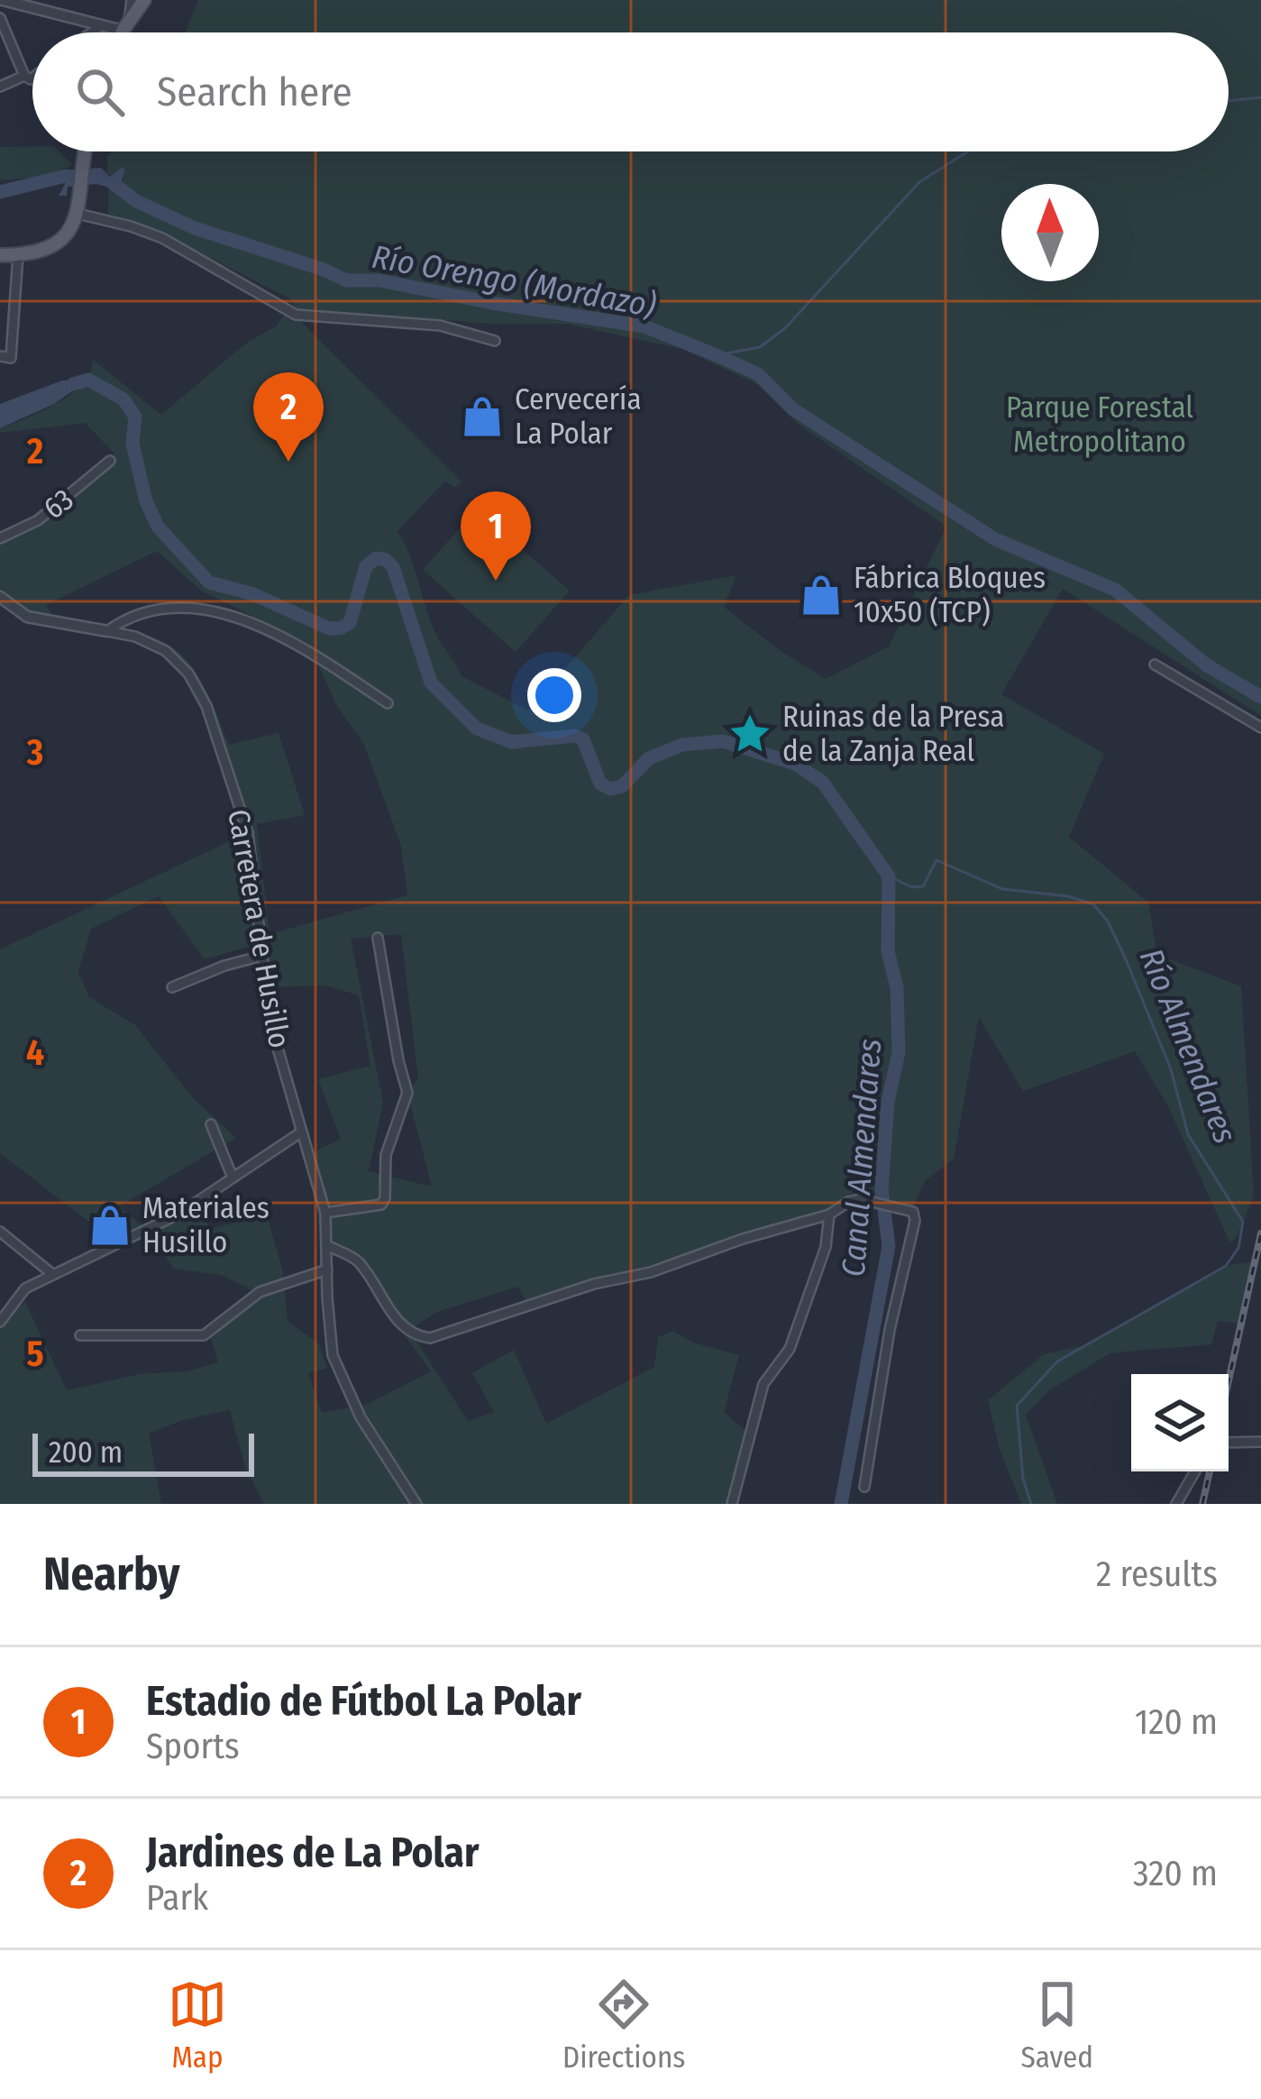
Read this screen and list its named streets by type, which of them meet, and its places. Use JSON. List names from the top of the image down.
{
  "streets": {
    "street": ["63", "Carretera de Husillo"]
  },
  "water": ["Río Orengo (Mordazo)", "Río Almendares", "Canal Almendares"],
  "parks": ["Parque Forestal Metropolitano"],
  "places": {
    "shop": ["Cervecería La Polar", "Fábrica Bloques 10x50 (TCP)", "Materiales Husillo"],
    "place": ["Ruinas de la Presa de la Zanja Real"]
  },
  "scale_bar": "200 m",
  "north": "top",
  "page": {
    "search": "Search here",
    "pins": ["2", "1"],
    "scale": "200 m",
    "heading": ["Nearby", "2 results"],
    "list": [
      {
        "mark": "1",
        "name": "Estadio de Fútbol La Polar",
        "note": "Sports",
        "value": "120 m"
      },
      {
        "mark": "2",
        "name": "Jardines de La Polar",
        "note": "Park",
        "value": "320 m"
      }
    ],
    "nav": ["Map", "Directions", "Saved"]
  },
  "grid": {
    "rows": [
      "2",
      "3",
      "4",
      "5"
    ]
  }
}
